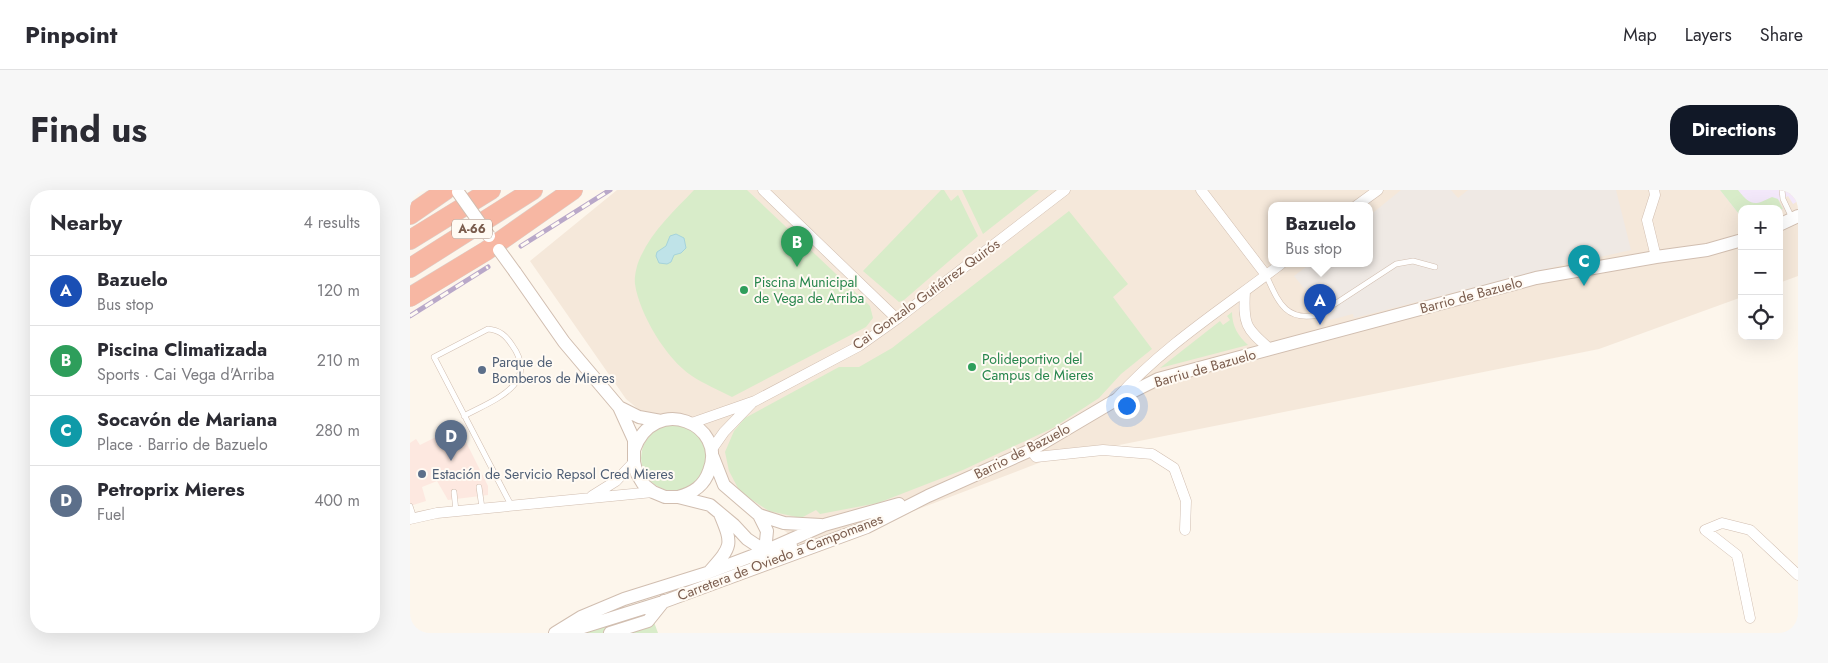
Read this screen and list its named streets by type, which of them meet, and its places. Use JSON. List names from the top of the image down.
{
  "streets": {
    "highway": ["A-66"],
    "street": [
      "Cai Gonzalo Gutiérrez Quirós",
      "Barrio de Bazuelo",
      "Barriu de Bazuelo",
      "Carretera de Oviedo a Campomanes"
    ]
  },
  "crossings": [
    ["Barrio de Bazuelo", "Barriu de Bazuelo"],
    ["Barrio de Bazuelo", "Carretera de Oviedo a Campomanes"]
  ],
  "places": [
    "Piscina Municipal de Vega de Arriba",
    "Polideportivo del Campus de Mieres",
    "Parque de Bomberos de Mieres",
    "Estación de Servicio Repsol Cred Mieres"
  ],
  "page": {
    "header": "Pinpoint",
    "nav": ["Map", "Layers", "Share"],
    "title": "Find us",
    "buttons": "Directions",
    "heading": ["Nearby", "4 results"],
    "popup": ["Bazuelo", "Bus stop"],
    "map_buttons": ["+", "−"],
    "pins": [
      "B",
      "C",
      "A",
      "D"
    ],
    "list": [
      {
        "mark": "A",
        "name": "Bazuelo",
        "note": "Bus stop",
        "value": "120 m"
      },
      {
        "mark": "B",
        "name": "Piscina Climatizada",
        "note": "Sports · Cai Vega d'Arriba",
        "value": "210 m"
      },
      {
        "mark": "C",
        "name": "Socavón de Mariana",
        "note": "Place · Barrio de Bazuelo",
        "value": "280 m"
      },
      {
        "mark": "D",
        "name": "Petroprix Mieres",
        "note": "Fuel",
        "value": "400 m"
      }
    ]
  }
}
